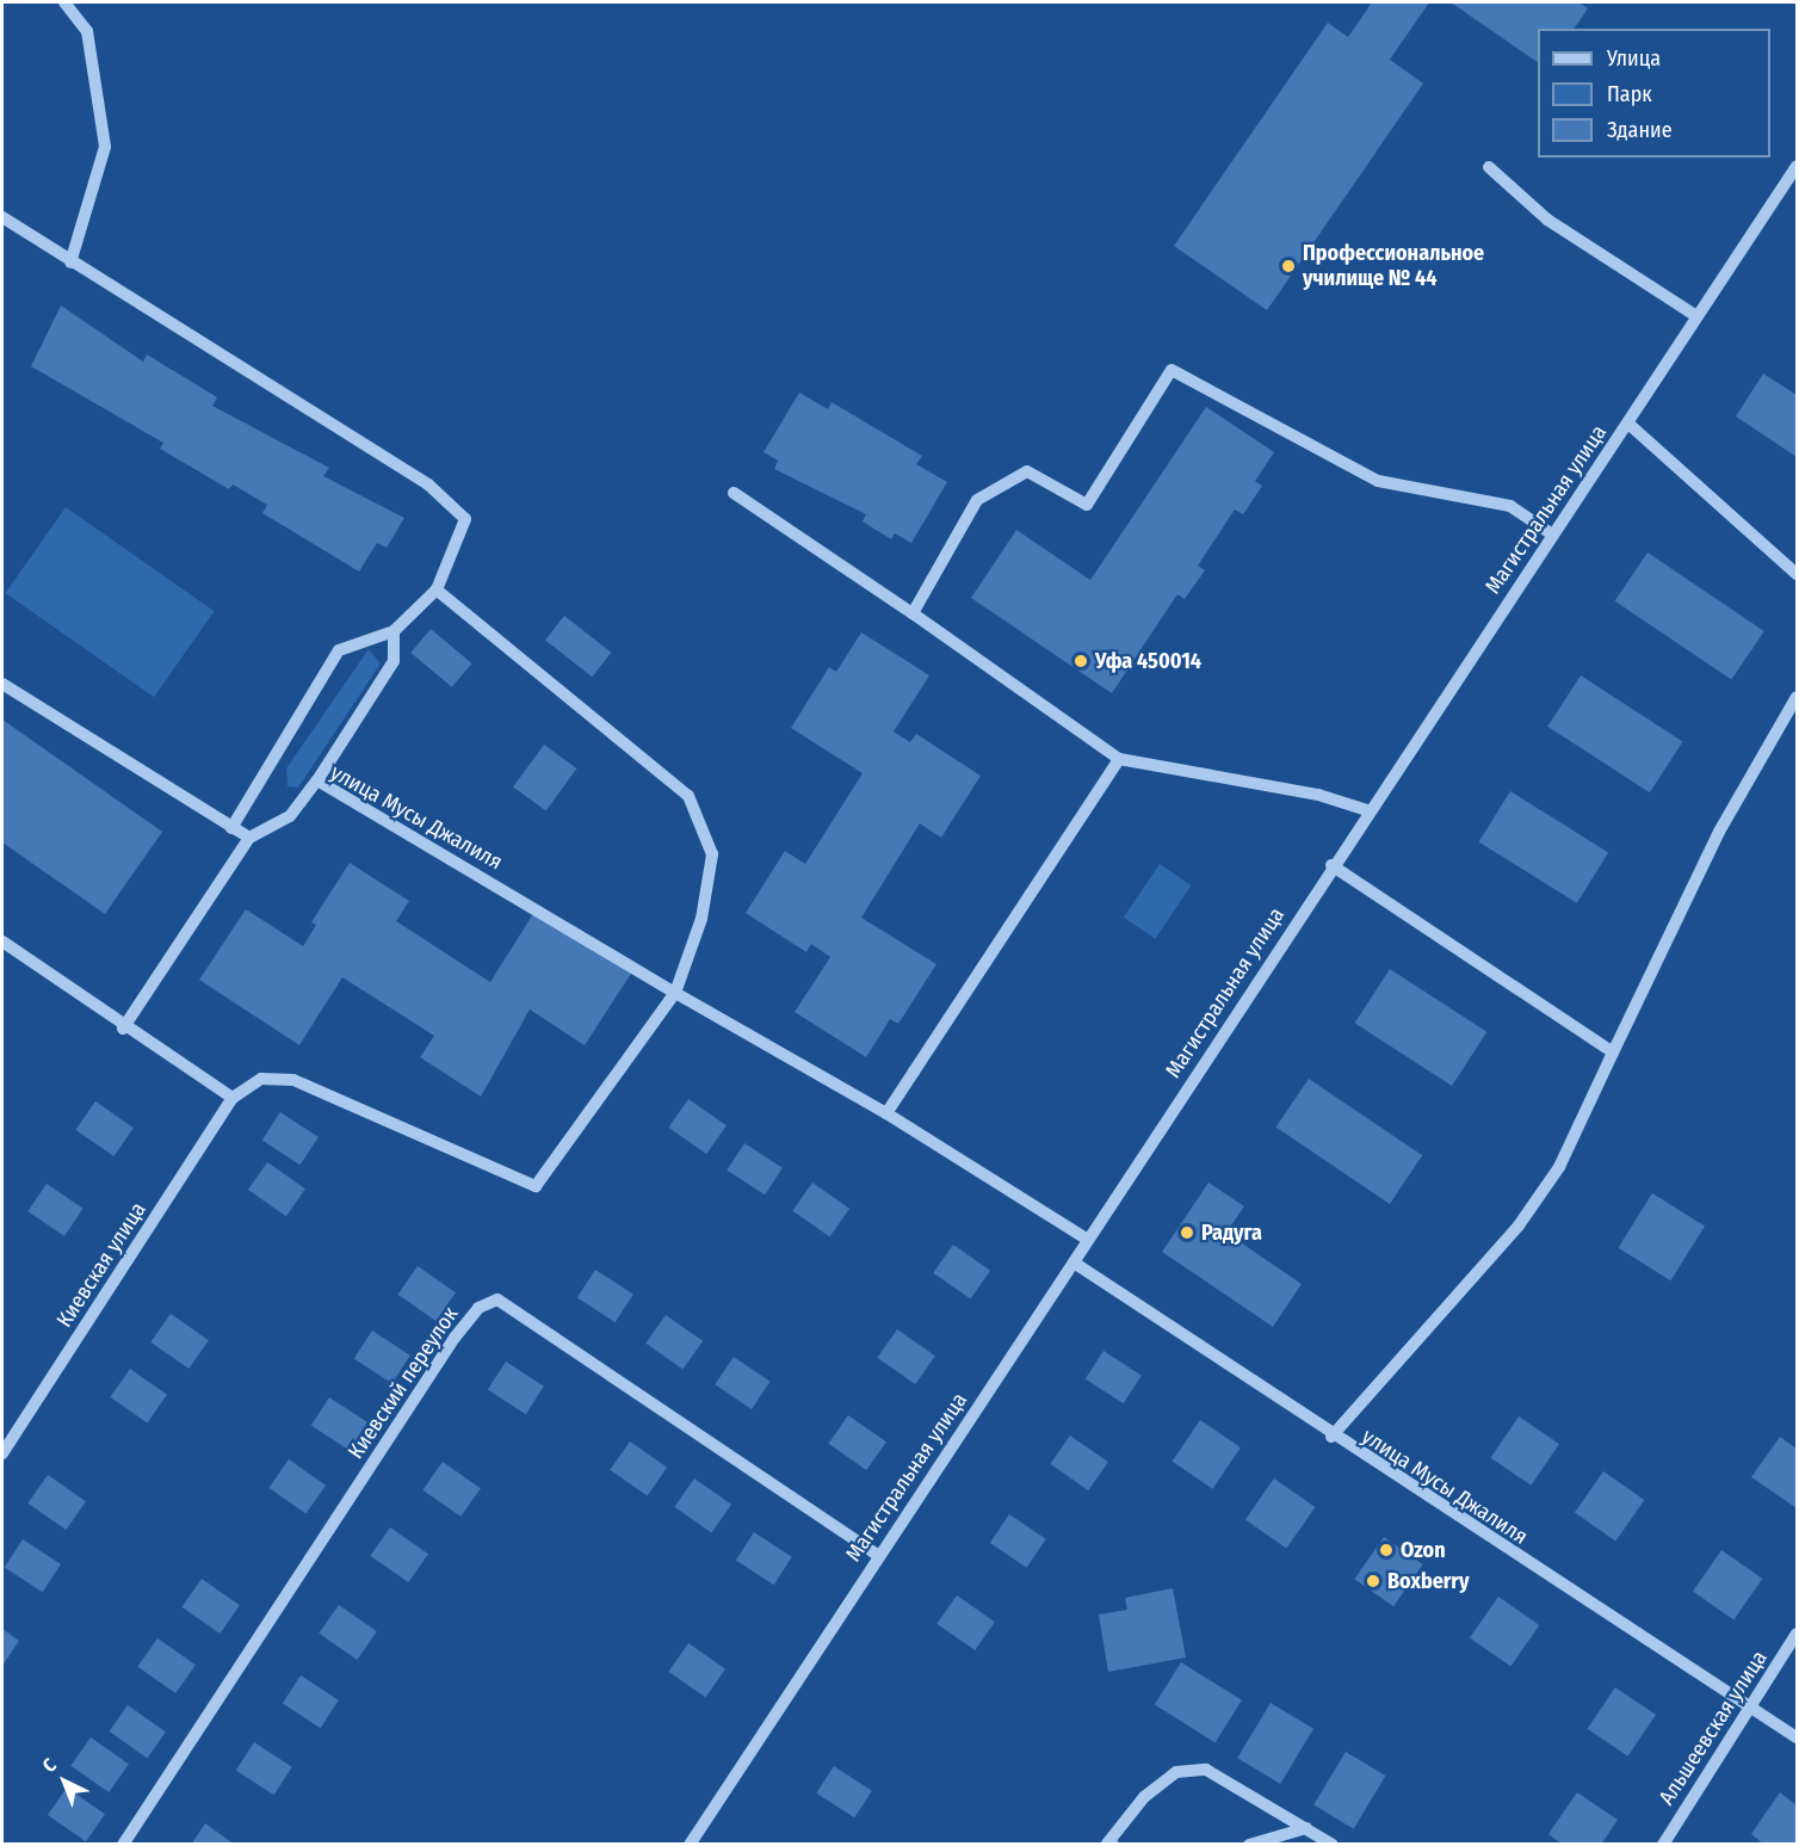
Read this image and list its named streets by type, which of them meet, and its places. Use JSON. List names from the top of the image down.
{
  "streets": {
    "street": [
      "Магистральная улица",
      "улица Мусы Джалиля",
      "Киевская улица",
      "Киевский переулок",
      "Альшеевская улица"
    ]
  },
  "crossings": [
    ["Магистральная улица", "улица Мусы Джалиля"],
    ["Магистральная улица", "Киевский переулок"],
    ["улица Мусы Джалиля", "Альшеевская улица"]
  ],
  "places": [
    "Профессиональное училище № 44",
    "Уфа 450014",
    "Радуга",
    "Ozon",
    "Boxberry"
  ],
  "legend": ["Улица", "Парк", "Здание"],
  "north": "top left"
}
